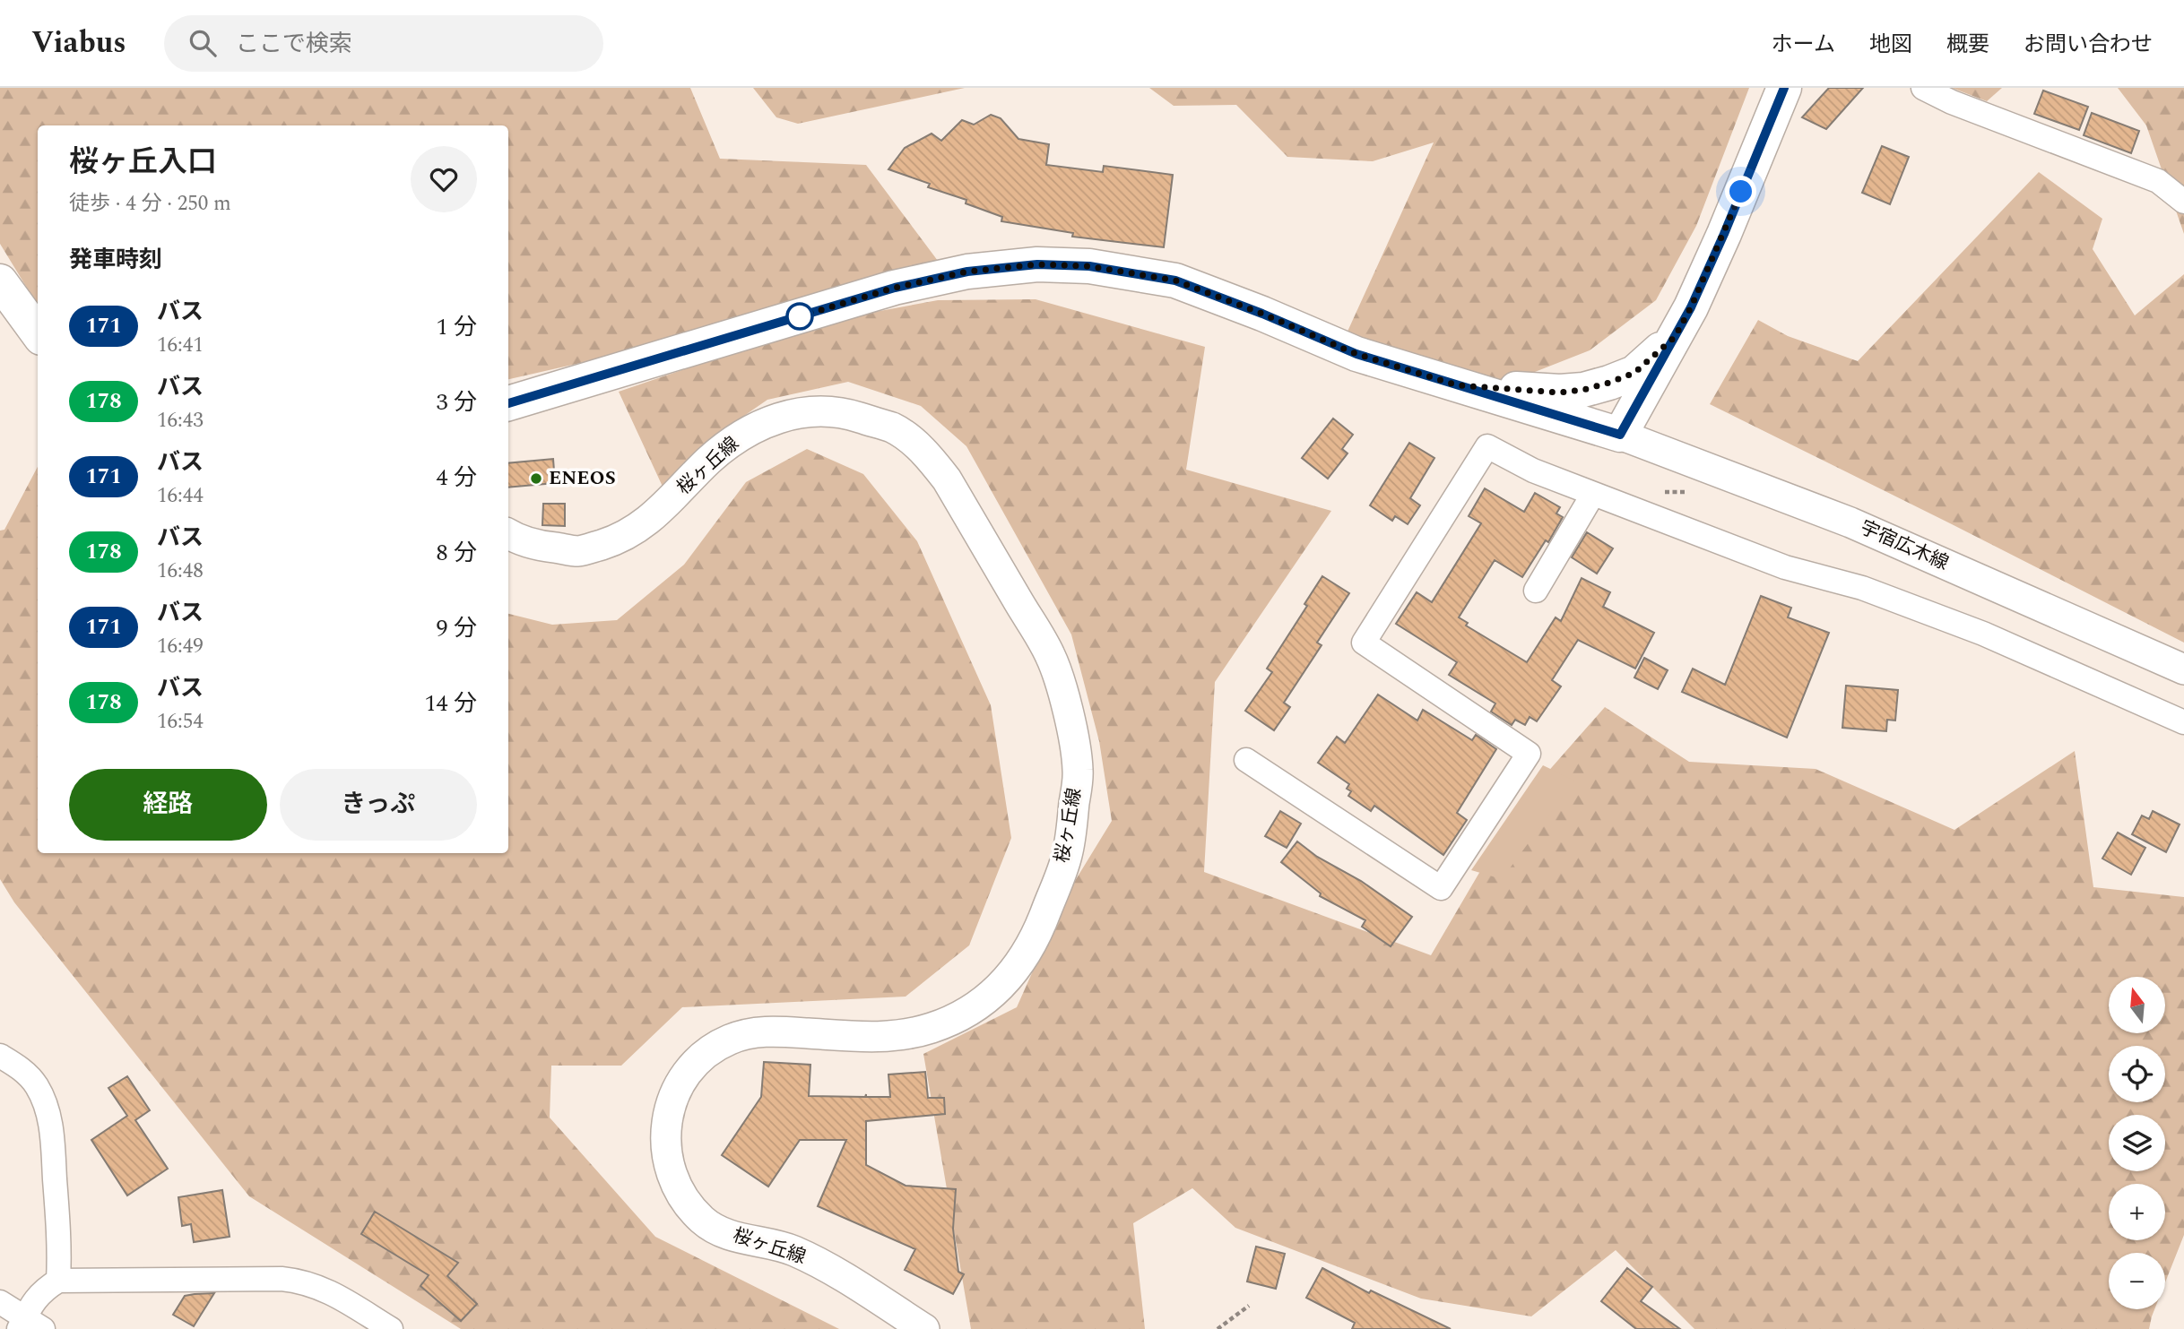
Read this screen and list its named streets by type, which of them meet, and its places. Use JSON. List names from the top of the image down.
{
  "streets": {
    "street": ["桜ヶ丘線", "宇宿広木線"]
  },
  "places": ["ENEOS"],
  "lines": ["bus line 171"],
  "north": "top",
  "page": {
    "header": "Viabus",
    "search": "ここで検索",
    "nav": [
      "ホーム",
      "地図",
      "概要",
      "お問い合わせ"
    ],
    "heading": [
      ["桜ヶ丘入口", "徒歩 · 4 分 · 250 m"],
      "発車時刻"
    ],
    "list": [
      {
        "mark": "171",
        "name": "バス",
        "note": "16:41",
        "value": "1 分"
      },
      {
        "mark": "178",
        "name": "バス",
        "note": "16:43",
        "value": "3 分"
      },
      {
        "mark": "171",
        "name": "バス",
        "note": "16:44",
        "value": "4 分"
      },
      {
        "mark": "178",
        "name": "バス",
        "note": "16:48",
        "value": "8 分"
      },
      {
        "mark": "171",
        "name": "バス",
        "note": "16:49",
        "value": "9 分"
      },
      {
        "mark": "178",
        "name": "バス",
        "note": "16:54",
        "value": "14 分"
      }
    ],
    "buttons": ["経路", "きっぷ"],
    "map_buttons": ["+", "−"]
  }
}
